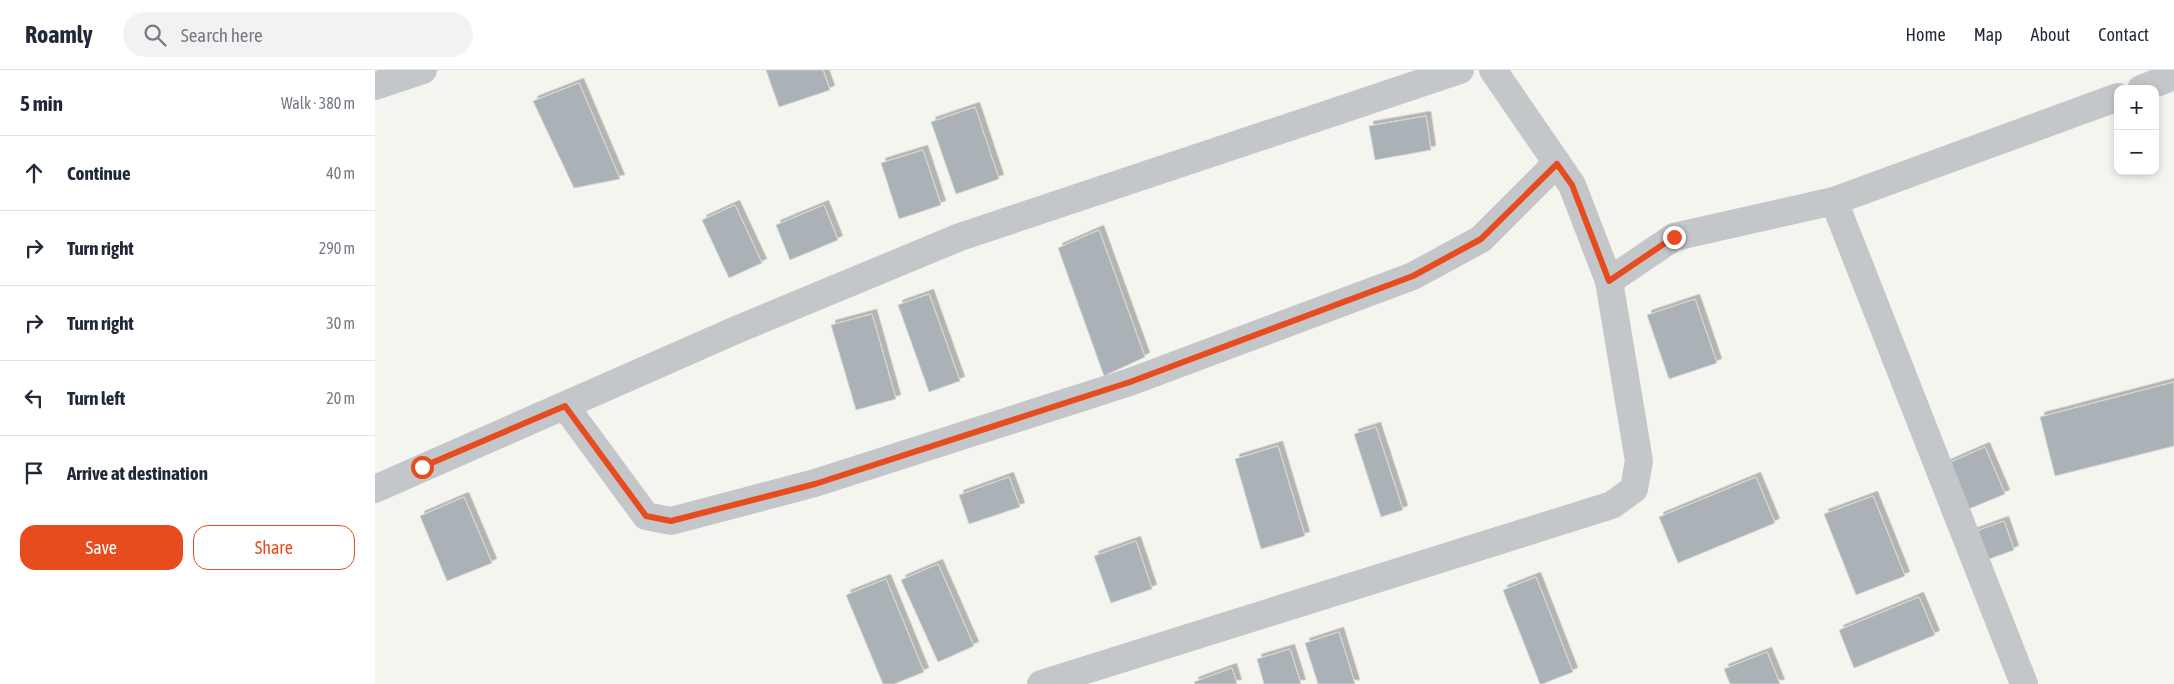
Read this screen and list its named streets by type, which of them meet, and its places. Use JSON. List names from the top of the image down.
{
  "page": {
    "header": "Roamly",
    "search": "Search here",
    "nav": [
      "Home",
      "Map",
      "About",
      "Contact"
    ],
    "heading": ["5 min", "Walk · 380 m"],
    "map_buttons": ["+", "−"],
    "list": [
      ["Continue", "40 m"],
      ["Turn right", "290 m"],
      ["Turn right", "30 m"],
      ["Turn left", "20 m"],
      "Arrive at destination"
    ],
    "buttons": ["Save", "Share"]
  }
}
